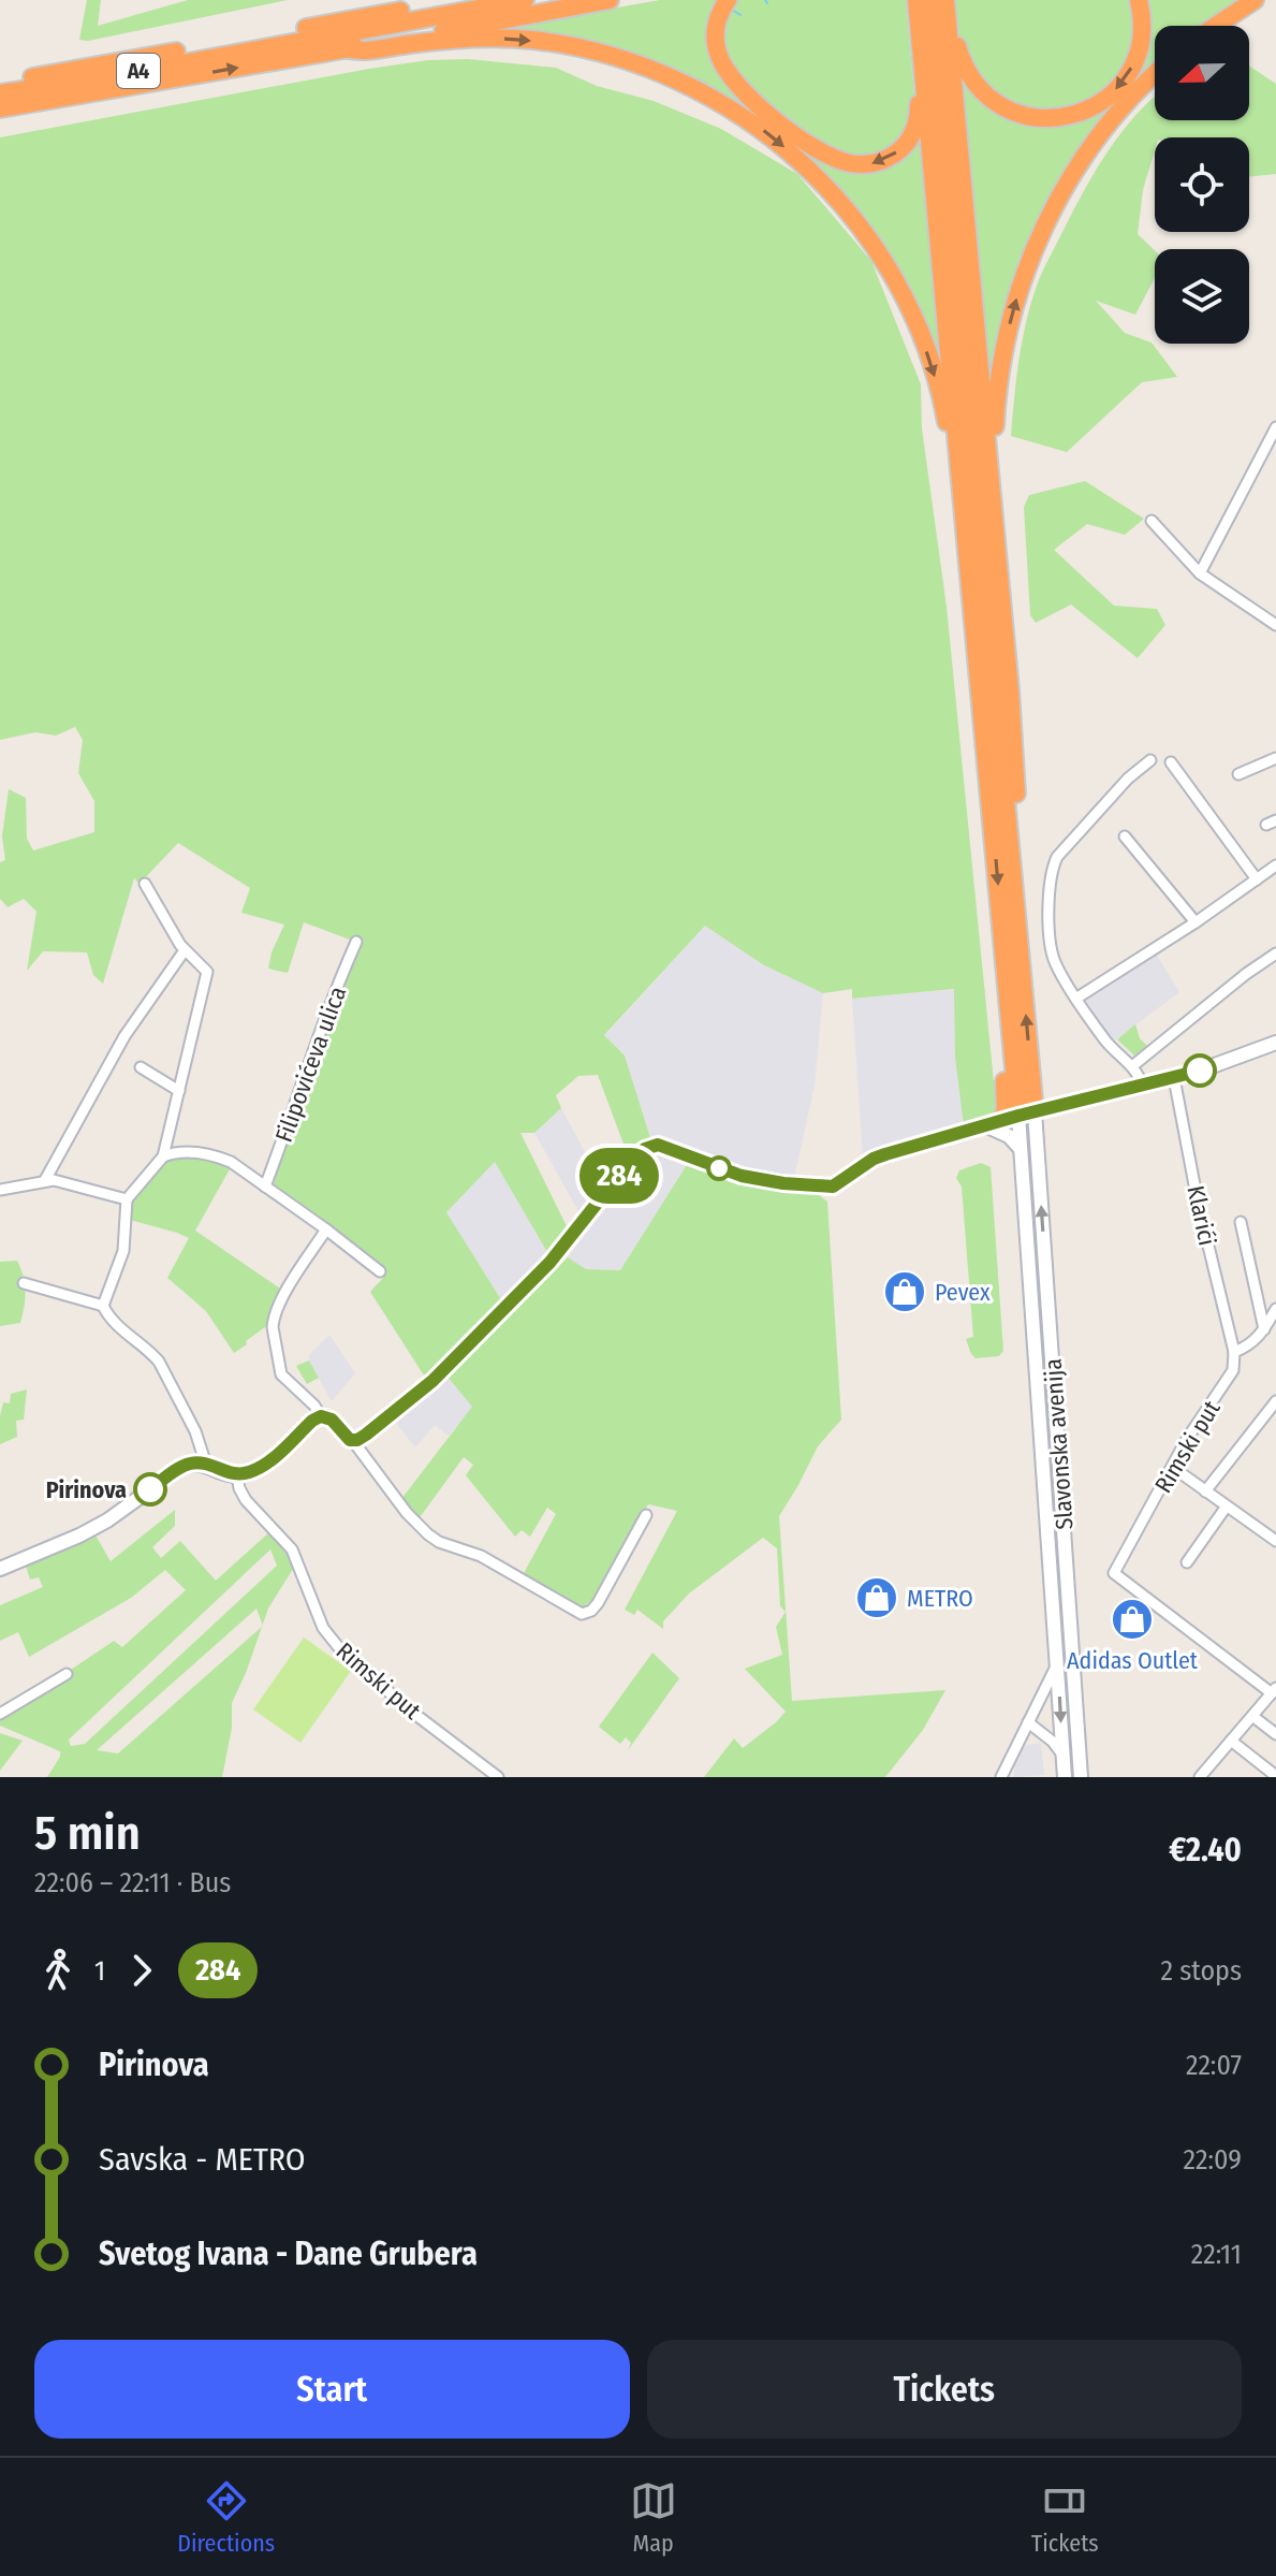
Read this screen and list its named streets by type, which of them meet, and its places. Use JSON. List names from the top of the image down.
{
  "streets": {
    "highway": ["A4"],
    "street": [
      "Filipovićeva ulica",
      "Klarići",
      "Slavonska avenija",
      "Rimski put"
    ]
  },
  "crossings": [
    ["Klarići", "Rimski put"]
  ],
  "places": {
    "shop": ["Pevex", "METRO", "Adidas Outlet"],
    "other": ["Pirinova"]
  },
  "lines": ["bus line 284"],
  "north": "left",
  "page": {
    "on_map": "284",
    "heading": ["5 min", "22:06 – 22:11 · Bus", "€2.40"],
    "legs": ["1", "284", "2 stops"],
    "list": [
      {
        "name": "Pirinova",
        "value": "22:07"
      },
      {
        "name": "Savska - METRO",
        "value": "22:09"
      },
      {
        "name": "Svetog Ivana - Dane Grubera",
        "value": "22:11"
      }
    ],
    "buttons": ["Start", "Tickets"],
    "tabs": ["Directions", "Map", "Tickets"]
  }
}
